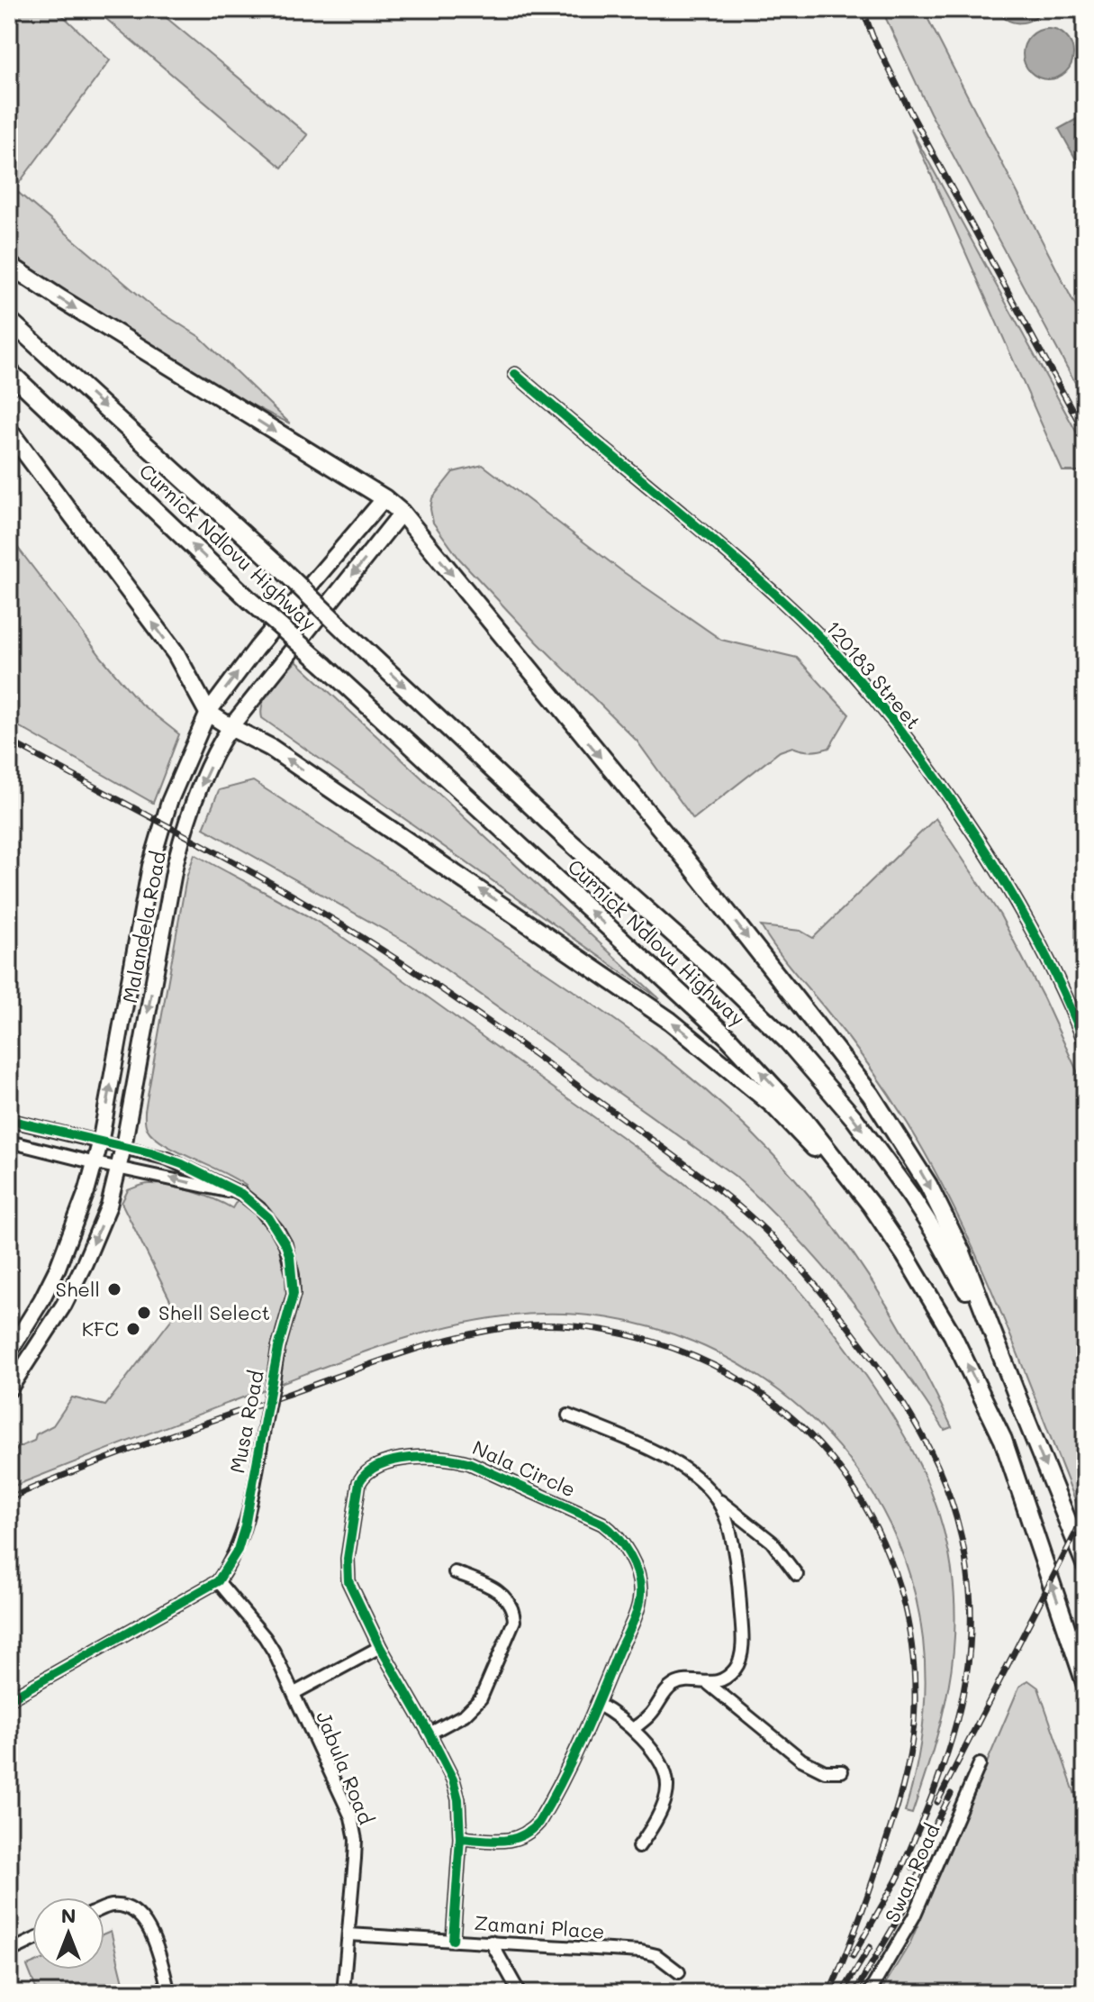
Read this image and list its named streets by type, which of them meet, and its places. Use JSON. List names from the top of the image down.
{
  "streets": {
    "main road": ["Curnick Ndlovu Highway", "Malandela Road"],
    "street": [
      "120183 Street",
      "Musa Road",
      "Nala Circle",
      "Jabula Road",
      "Swan Road",
      "Zamani Place"
    ]
  },
  "crossings": [
    ["Malandela Road", "Musa Road"],
    ["Musa Road", "Jabula Road"],
    ["Nala Circle", "Zamani Place"],
    ["Jabula Road", "Zamani Place"]
  ],
  "places": ["Shell", "Shell Select", "KFC"],
  "north": "top"
}
